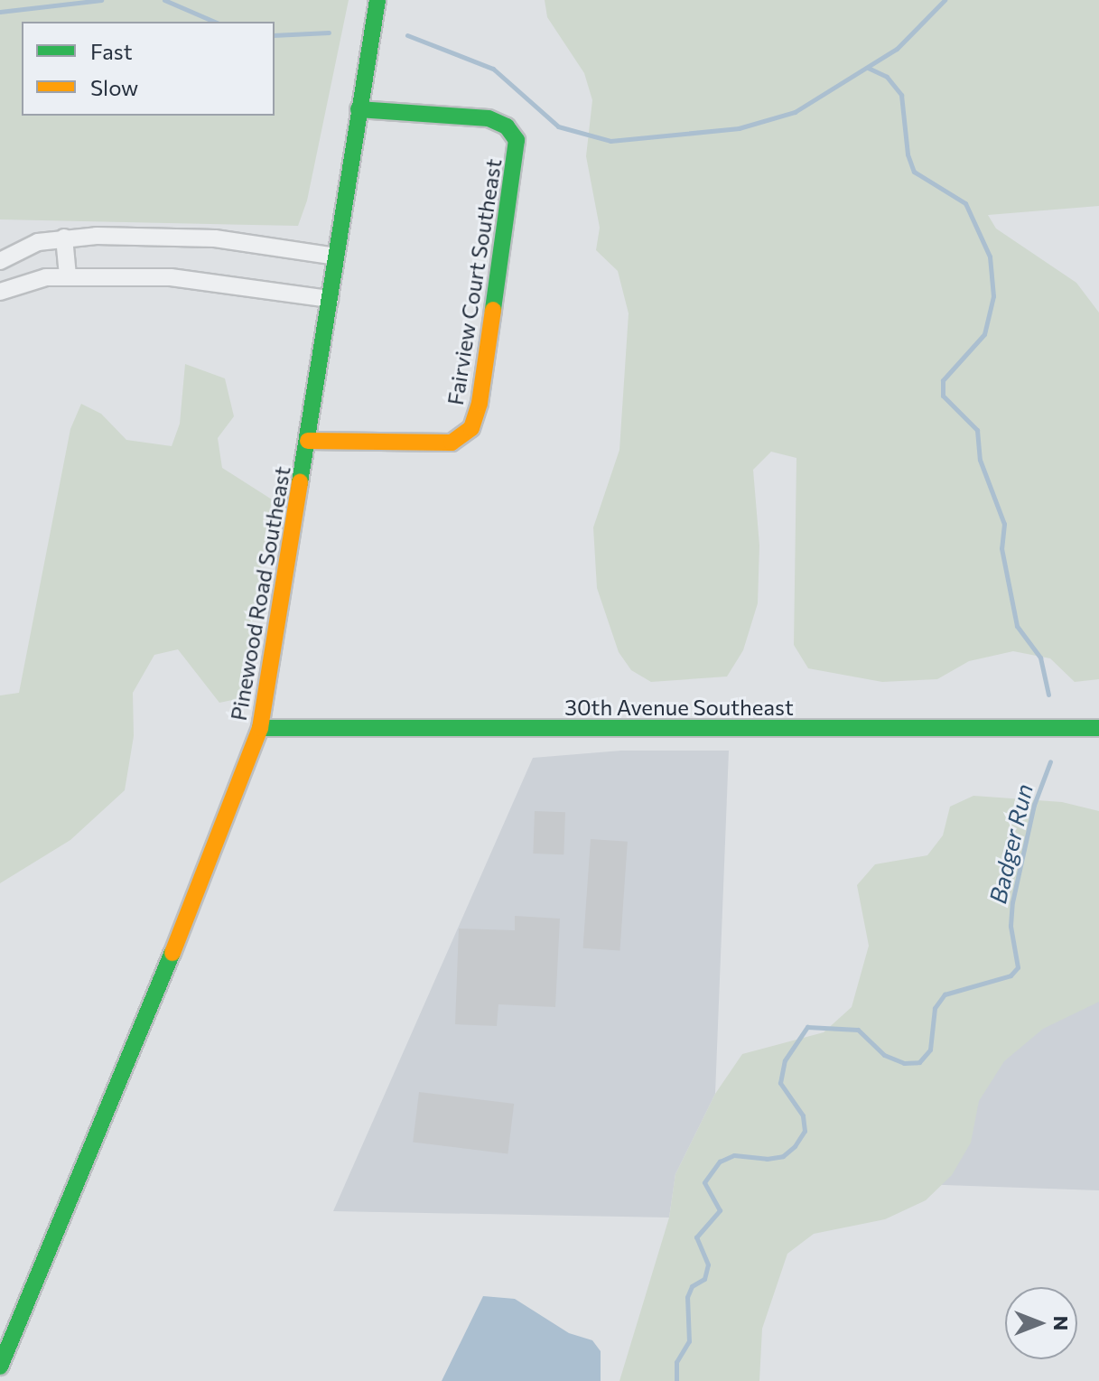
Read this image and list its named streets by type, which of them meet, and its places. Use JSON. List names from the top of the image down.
{
  "streets": {
    "street": ["Fairview Court Southeast", "Pinewood Road Southeast", "30th Avenue Southeast"]
  },
  "crossings": [
    ["Fairview Court Southeast", "Pinewood Road Southeast"],
    ["Pinewood Road Southeast", "30th Avenue Southeast"]
  ],
  "water": ["Badger Run"],
  "legend": ["Fast", "Slow"],
  "north": "right"
}
